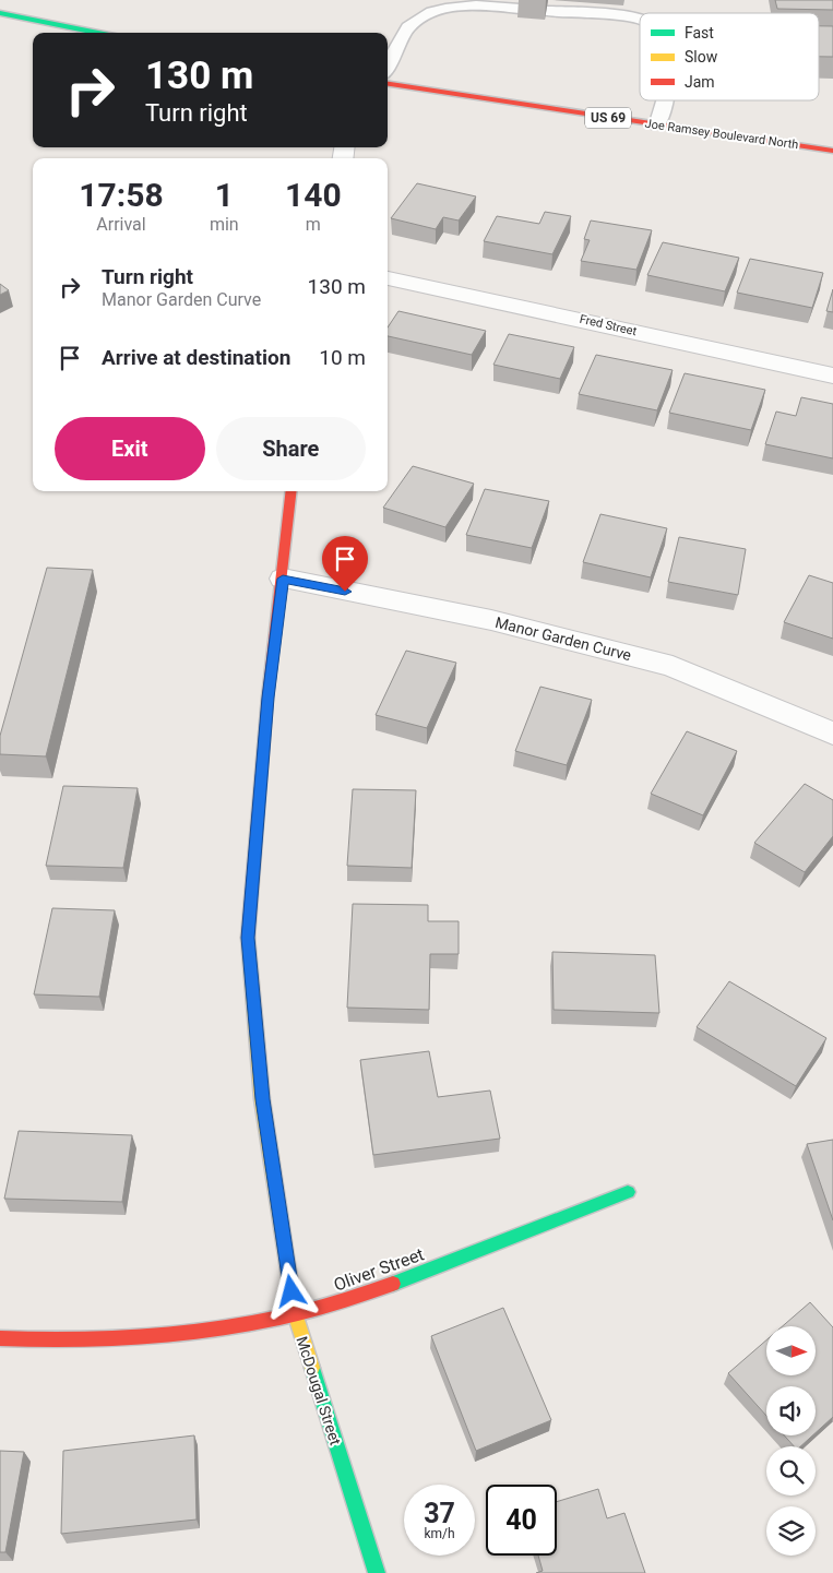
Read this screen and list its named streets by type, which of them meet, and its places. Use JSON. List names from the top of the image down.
{
  "streets": {
    "street": [
      "US 69",
      "Joe Ramsey Boulevard North",
      "Fred Street",
      "Manor Garden Curve",
      "Oliver Street",
      "McDougal Street"
    ]
  },
  "crossings": [
    ["Manor Garden Curve", "McDougal Street"],
    ["Oliver Street", "McDougal Street"]
  ],
  "legend": ["Fast", "Slow", "Jam"],
  "north": "right",
  "page": {
    "turn": ["130 m", "Turn right"],
    "eta": [
      "17:58",
      "Arrival",
      "1",
      "min",
      "140",
      "m"
    ],
    "list": [
      {
        "name": "Turn right",
        "note": "Manor Garden Curve",
        "value": "130 m"
      },
      {
        "name": "Arrive at destination",
        "value": "10 m"
      }
    ],
    "buttons": ["Exit", "Share"],
    "speed": "37 km/h",
    "limit": "40"
  }
}
